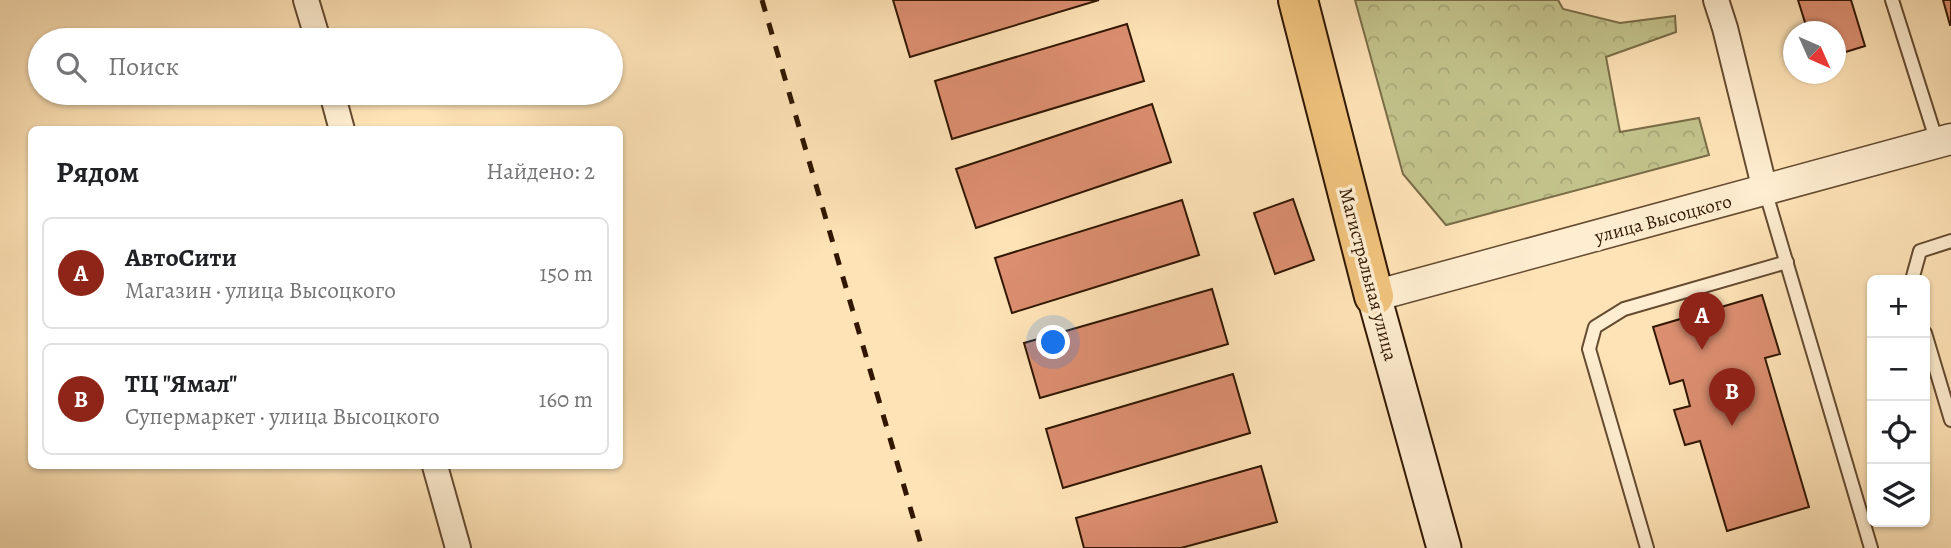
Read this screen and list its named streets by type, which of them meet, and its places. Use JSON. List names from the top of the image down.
{
  "streets": {
    "main road": ["Магистральная улица"],
    "street": ["улица Высоцкого"]
  },
  "crossings": [
    ["улица Высоцкого", "Магистральная улица"]
  ],
  "north": "bottom right",
  "page": {
    "search": "Поиск",
    "heading": ["Рядом", "Найдено: 2"],
    "list": [
      {
        "mark": "A",
        "name": "АвтоСити",
        "note": "Магазин · улица Высоцкого",
        "value": "150 m"
      },
      {
        "mark": "B",
        "name": "ТЦ \"Ямал\"",
        "note": "Супермаркет · улица Высоцкого",
        "value": "160 m"
      }
    ],
    "map_buttons": ["+", "−"],
    "pins": ["A", "B"]
  }
}
